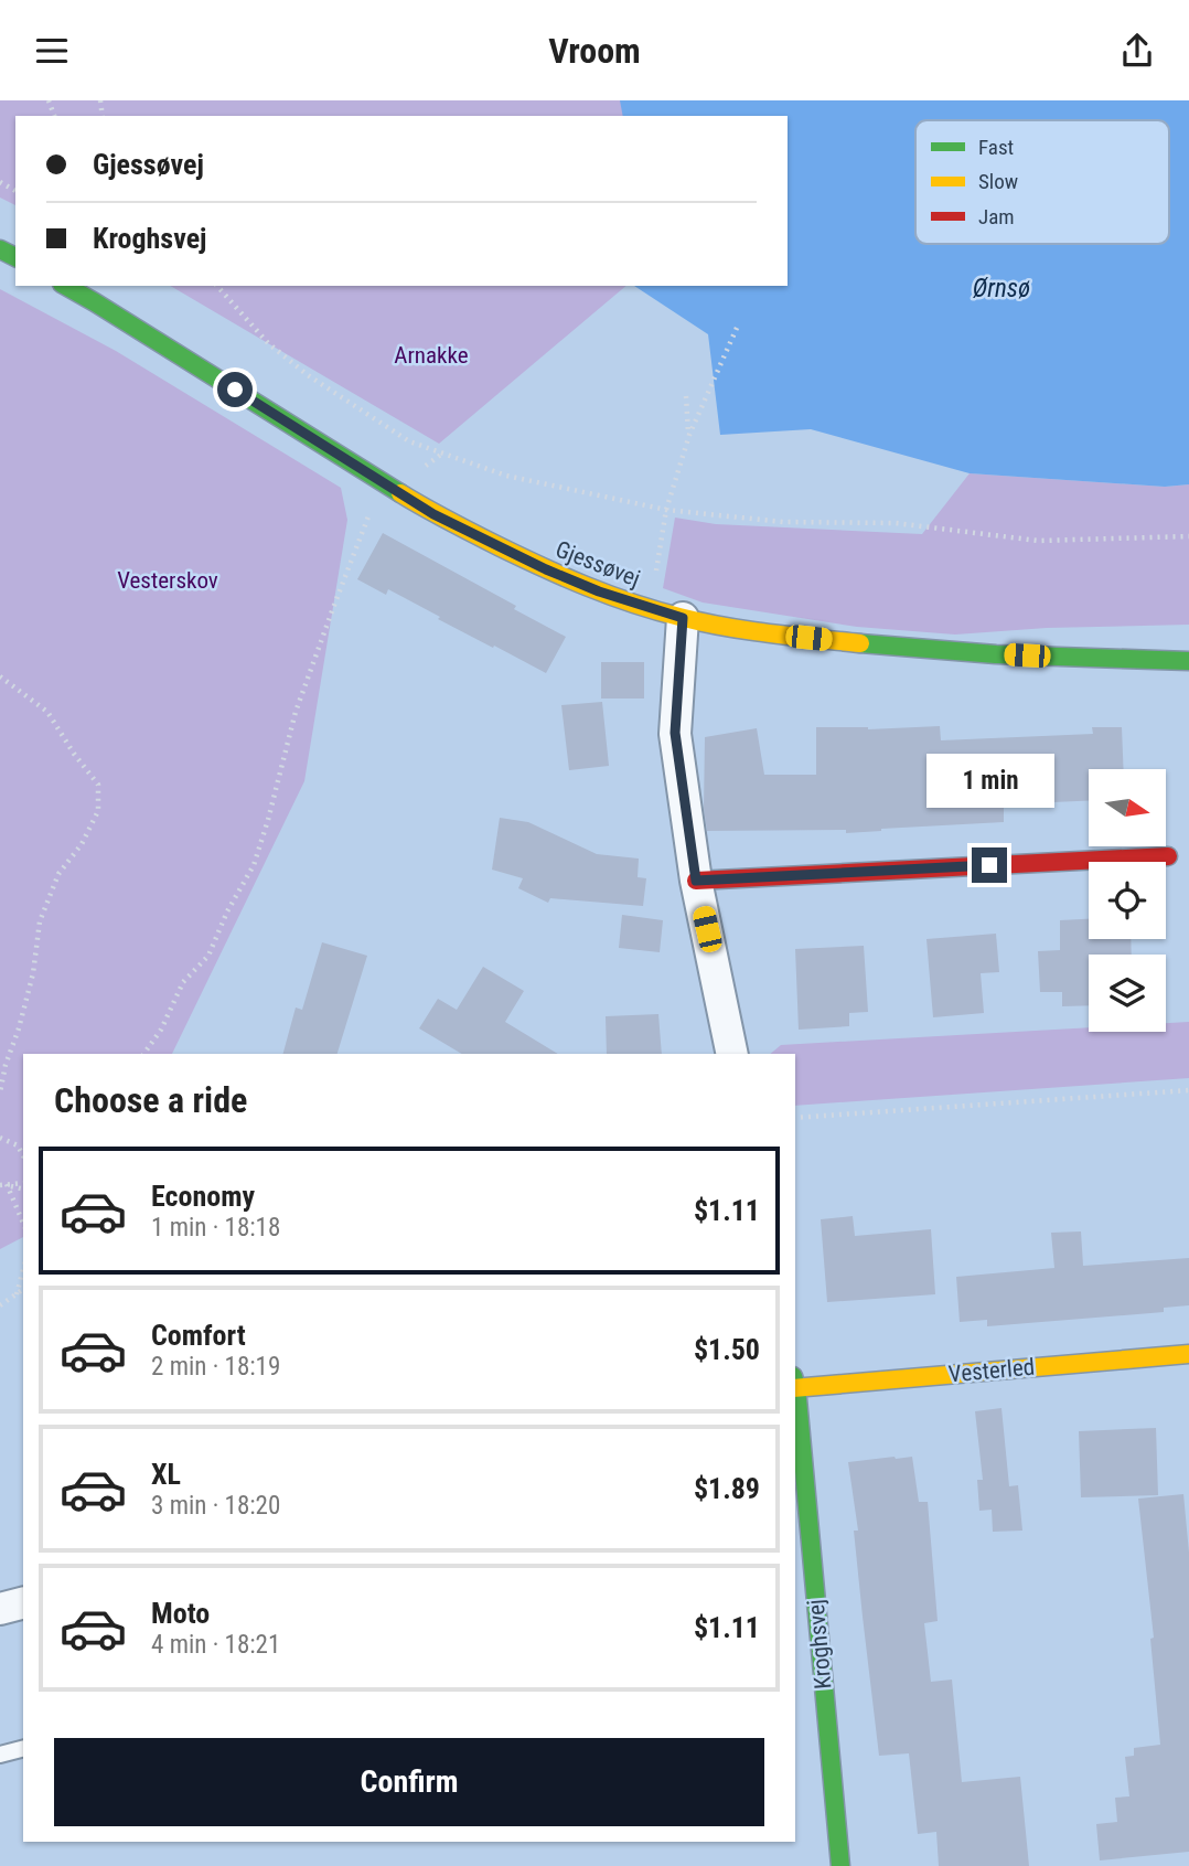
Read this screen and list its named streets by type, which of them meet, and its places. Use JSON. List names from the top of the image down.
{
  "streets": {
    "street": ["Gjessøvej", "Vesterled", "Kroghsvej"]
  },
  "water": ["Ørnsø"],
  "parks": ["Arnakke", "Vesterskov"],
  "legend": ["Fast", "Slow", "Jam"],
  "north": "right",
  "page": {
    "header": "Vroom",
    "banner": ["Gjessøvej", "Kroghsvej"],
    "bubble": "1 min",
    "heading": "Choose a ride",
    "list": [
      {
        "name": "Economy",
        "note": "1 min · 18:18",
        "value": "$1.11"
      },
      {
        "name": "Comfort",
        "note": "2 min · 18:19",
        "value": "$1.50"
      },
      {
        "name": "XL",
        "note": "3 min · 18:20",
        "value": "$1.89"
      },
      {
        "name": "Moto",
        "note": "4 min · 18:21",
        "value": "$1.11"
      }
    ],
    "buttons": "Confirm"
  }
}
